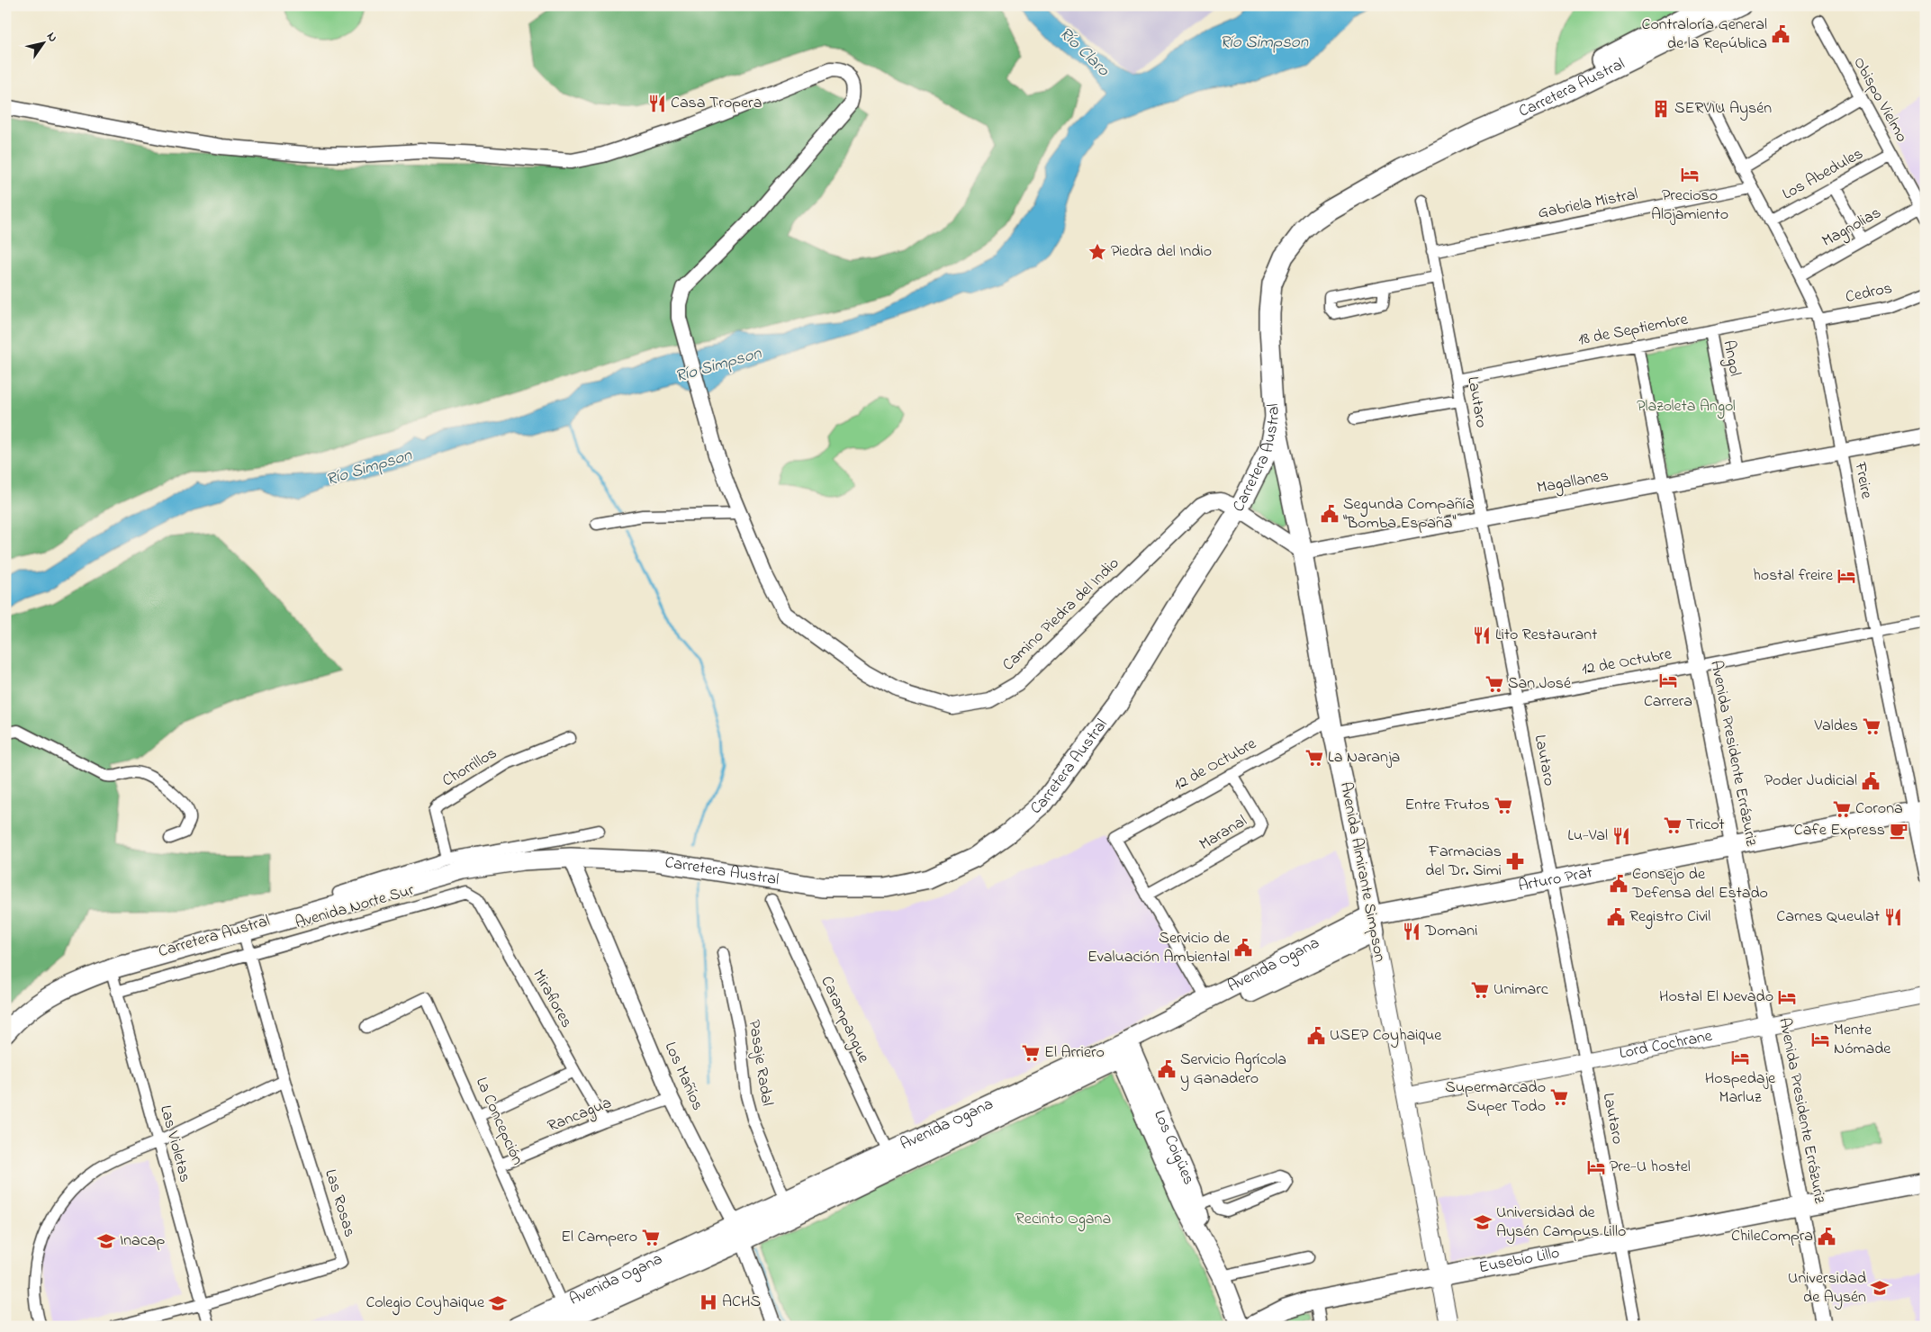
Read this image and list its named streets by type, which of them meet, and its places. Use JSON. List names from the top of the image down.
{
  "streets": {
    "main road": [
      "Carretera Austral",
      "Avenida Almirante Simpson",
      "Arturo Prat",
      "Avenida Ogana",
      "Lord Cochrane",
      "Los Coigües",
      "Eusebio Lillo"
    ],
    "street": [
      "Obispo Vielmo",
      "Los Abedules",
      "Gabriela Mistral",
      "Magnolias",
      "Cedros",
      "18 de Septiembre",
      "Angol",
      "Lautaro",
      "Freire",
      "Magallanes",
      "Camino Piedra del Indio",
      "12 de Octubre",
      "Avenida Presidente Errázuriz",
      "Chorrillos",
      "Maranal",
      "Avenida Norte Sur",
      "Miraflores",
      "Carampangue",
      "Pasaje Radal",
      "Los Mañíos",
      "Rancagua",
      "La Concepción",
      "Las Violetas",
      "Las Rosas"
    ]
  },
  "crossings": [
    ["Carretera Austral", "Camino Piedra del Indio"],
    ["Carretera Austral", "Avenida Almirante Simpson"],
    ["Carretera Austral", "Los Mañíos"],
    ["Carretera Austral", "Las Violetas"],
    ["Carretera Austral", "Las Rosas"],
    ["Obispo Vielmo", "Los Abedules"],
    ["Obispo Vielmo", "Magnolias"],
    ["Los Abedules", "Freire"],
    ["Gabriela Mistral", "Lautaro"],
    ["Gabriela Mistral", "Freire"],
    ["Magnolias", "Freire"],
    ["Cedros", "18 de Septiembre"],
    ["Cedros", "Freire"],
    ["18 de Septiembre", "Angol"],
    ["18 de Septiembre", "Lautaro"],
    ["18 de Septiembre", "Freire"],
    ["18 de Septiembre", "Avenida Presidente Errázuriz"],
    ["Angol", "Magallanes"],
    ["Lautaro", "Magallanes"],
    ["Lautaro", "12 de Octubre"],
    ["Lautaro", "Arturo Prat"],
    ["Lautaro", "Lord Cochrane"],
    ["Lautaro", "Eusebio Lillo"],
    ["Freire", "Magallanes"],
    ["Freire", "12 de Octubre"],
    ["Freire", "Arturo Prat"],
    ["Magallanes", "Avenida Presidente Errázuriz"],
    ["Magallanes", "Avenida Almirante Simpson"],
    ["12 de Octubre", "Avenida Presidente Errázuriz"],
    ["12 de Octubre", "Maranal"],
    ["12 de Octubre", "Avenida Almirante Simpson"],
    ["Avenida Presidente Errázuriz", "Arturo Prat"],
    ["Avenida Presidente Errázuriz", "Lord Cochrane"],
    ["Avenida Presidente Errázuriz", "Eusebio Lillo"],
    ["Avenida Almirante Simpson", "Arturo Prat"],
    ["Avenida Almirante Simpson", "Avenida Ogana"],
    ["Avenida Almirante Simpson", "Lord Cochrane"],
    ["Avenida Almirante Simpson", "Eusebio Lillo"],
    ["Arturo Prat", "Avenida Ogana"],
    ["Avenida Norte Sur", "Miraflores"],
    ["Avenida Norte Sur", "Las Violetas"],
    ["Avenida Norte Sur", "Las Rosas"],
    ["Avenida Ogana", "Carampangue"],
    ["Avenida Ogana", "Pasaje Radal"],
    ["Avenida Ogana", "Los Mañíos"],
    ["Avenida Ogana", "La Concepción"],
    ["Avenida Ogana", "Los Coigües"],
    ["Miraflores", "Rancagua"],
    ["Los Mañíos", "Rancagua"],
    ["Rancagua", "La Concepción"],
    ["Las Violetas", "Las Rosas"]
  ],
  "water": ["Río Simpson", "Río Claro"],
  "parks": ["Plazoleta Angol", "Recinto Ogana"],
  "places": {
    "public building": [
      "Contraloría General de la República",
      "Segunda Compañía \"Bomba España\"",
      "Poder Judicial",
      "Consejo de Defensa del Estado",
      "Registro Civil",
      "Servicio de Evaluación Ambiental",
      "USEP Coyhaique",
      "Servicio Agrícola y Ganadero",
      "ChileCompra"
    ],
    "restaurant": [
      "Casa Tropera",
      "Lito Restaurant",
      "Lu-Val",
      "Carnes Queulat",
      "Domani"
    ],
    "building": ["SERVIU Aysén"],
    "hotel": [
      "Precioso Alojamiento",
      "hostal freire",
      "Carrera",
      "Hostal El Nevado",
      "Mente Nómade",
      "Hospedaje Marluz",
      "Pre-U hostel"
    ],
    "place": ["Piedra del Indio"],
    "supermarket": [
      "San José",
      "Valdes",
      "La Naranja",
      "Entre Frutos",
      "Corona",
      "Tricot",
      "Unimarc",
      "El Arriero",
      "Supermarcado Super Todo",
      "El Campero"
    ],
    "cafe": ["Cafe Express"],
    "pharmacy": ["Farmacias del Dr. Simi"],
    "school or university": [
      "Universidad de Aysén Campus Lillo",
      "Inacap",
      "Universidad de Aysén",
      "Colegio Coyhaique"
    ],
    "hospital": ["ACHS"]
  },
  "north": "top right"
}
